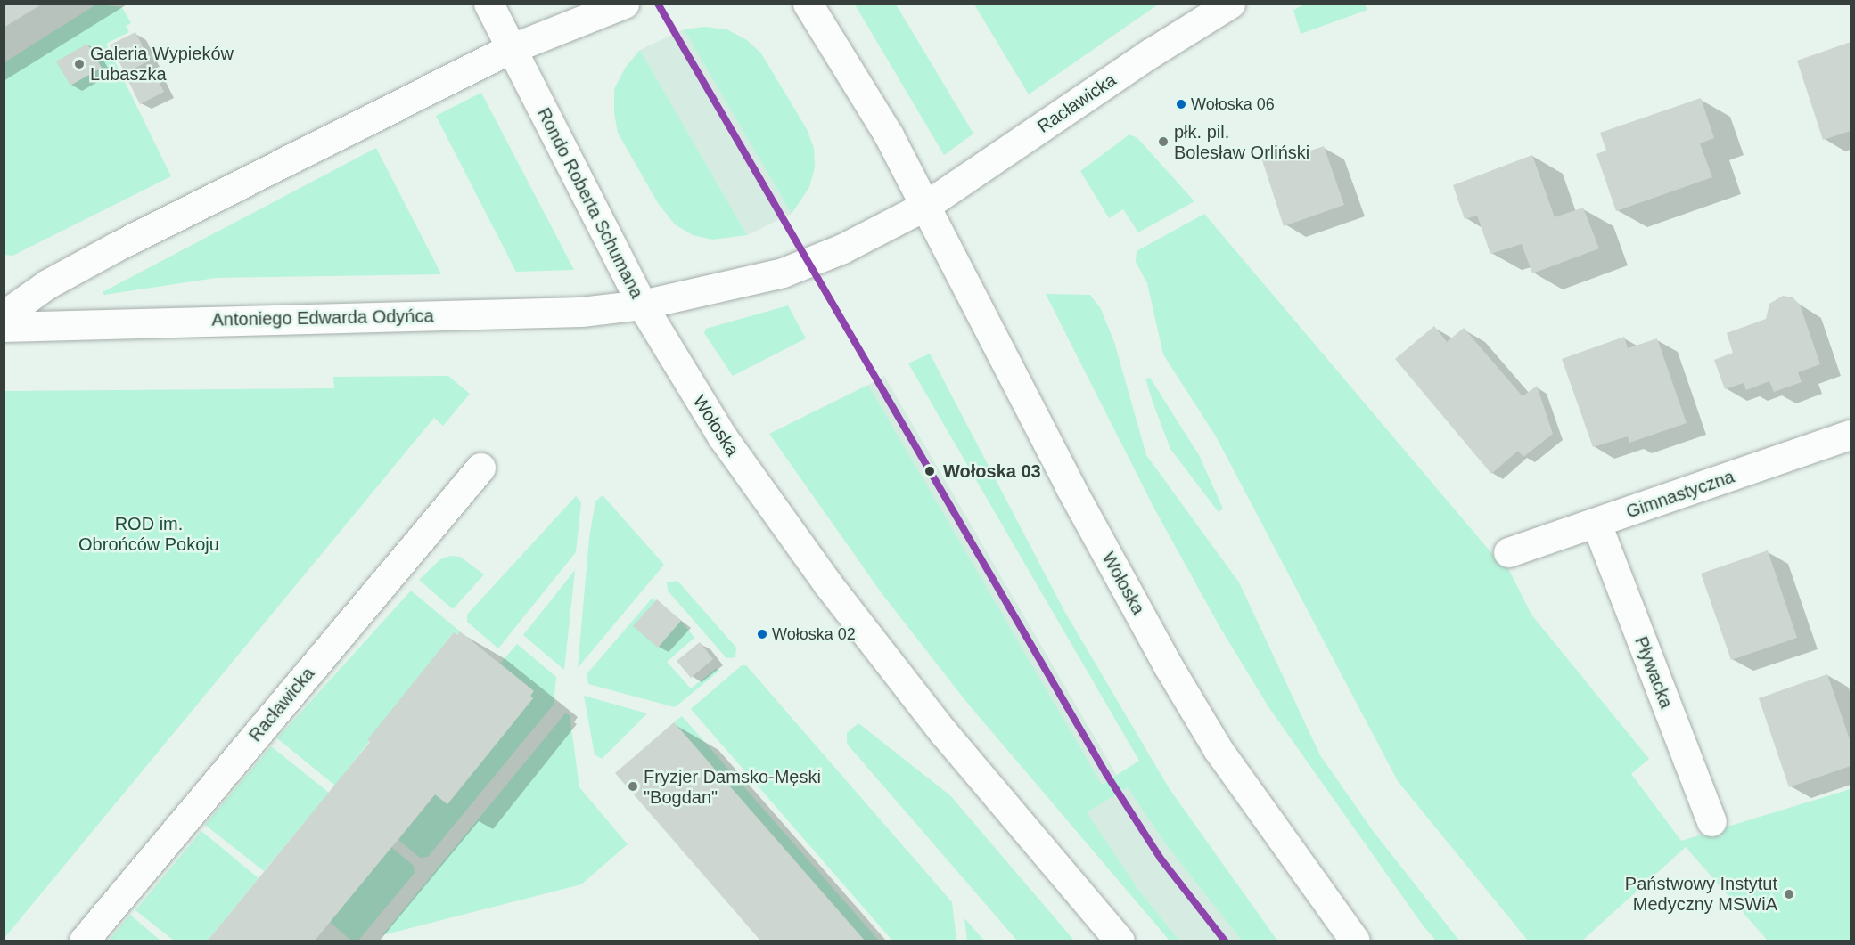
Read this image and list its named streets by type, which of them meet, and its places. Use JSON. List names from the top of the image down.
{
  "streets": {
    "main road": [
      "Racławicka",
      "Rondo Roberta Schumana",
      "Antoniego Edwarda Odyńca",
      "Wołoska",
      "Gimnastyczna",
      "Pływacka"
    ]
  },
  "crossings": [
    ["Racławicka", "Rondo Roberta Schumana"],
    ["Racławicka", "Wołoska"],
    ["Rondo Roberta Schumana", "Antoniego Edwarda Odyńca"],
    ["Rondo Roberta Schumana", "Wołoska"],
    ["Antoniego Edwarda Odyńca", "Wołoska"],
    ["Gimnastyczna", "Pływacka"]
  ],
  "parks": ["ROD im. Obrońców Pokoju"],
  "places": [
    "Galeria Wypieków Lubaszka",
    "Wołoska 06",
    "płk. pil. Bolesław Orliński",
    "Wołoska 03",
    "Wołoska 02",
    "Fryzjer Damsko-Męski \"Bogdan\"",
    "Państwowy Instytut Medyczny MSWiA"
  ]
}
